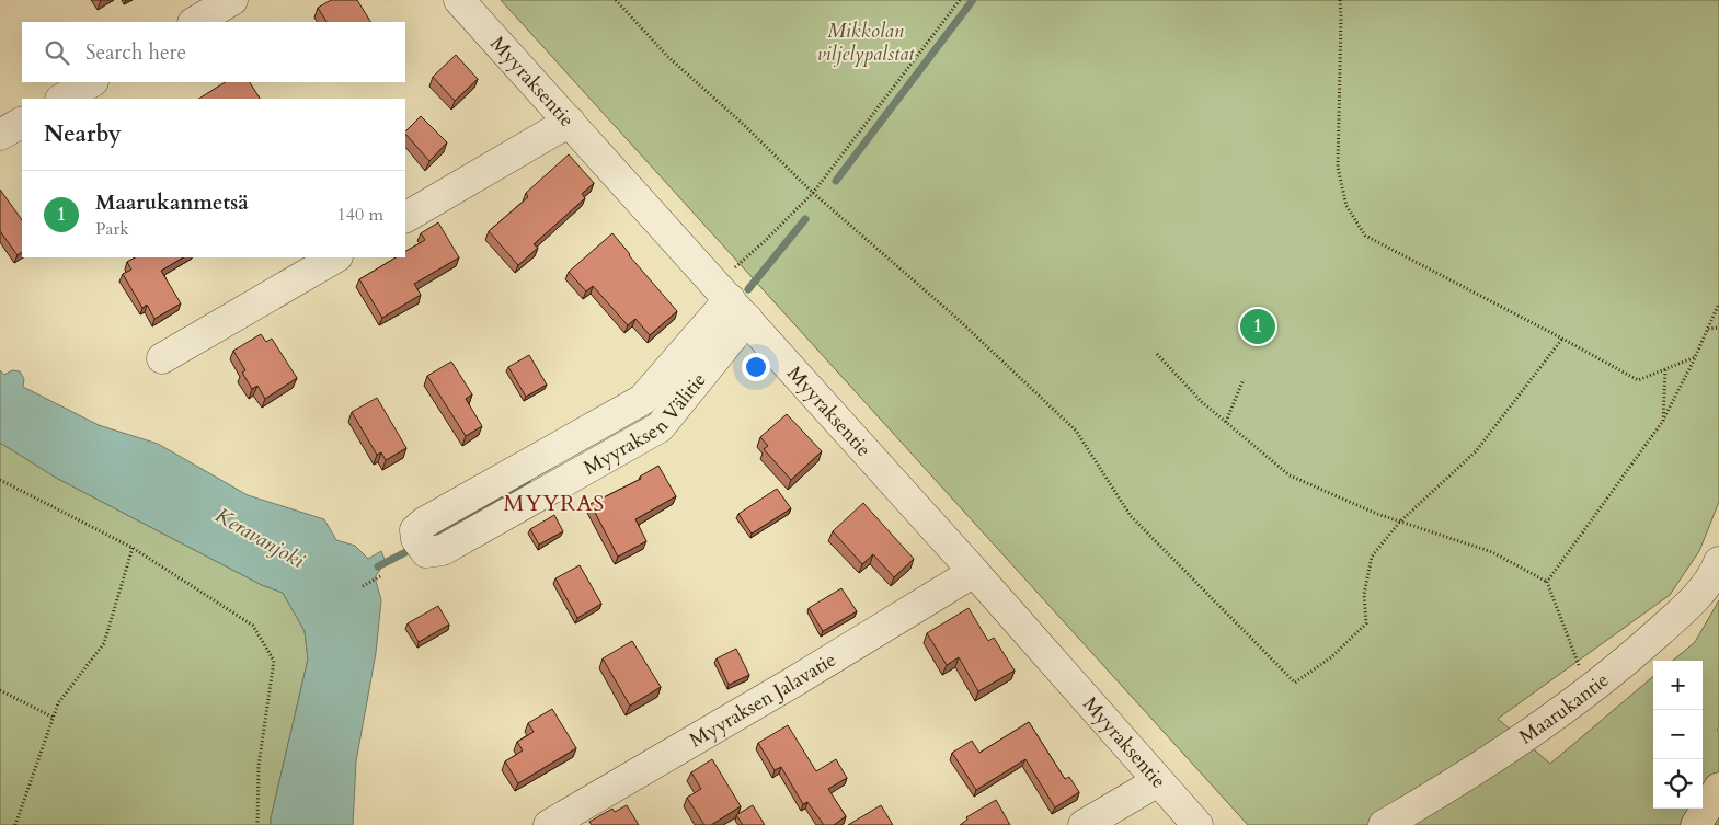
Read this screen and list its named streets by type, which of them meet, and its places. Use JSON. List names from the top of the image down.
{
  "streets": {
    "street": [
      "Myyraksentie",
      "Myyraksen Välitie",
      "Myyraksen Jalavatie",
      "Maarukantie"
    ]
  },
  "crossings": [
    ["Myyraksentie", "Myyraksen Välitie"],
    ["Myyraksentie", "Myyraksen Jalavatie"]
  ],
  "districts": ["MYYRAS"],
  "water": ["Keravanjoki"],
  "parks": ["Mikkolan viljelypalstat"],
  "page": {
    "search": "Search here",
    "heading": "Nearby",
    "list": [
      {
        "mark": "1",
        "name": "Maarukanmetsä",
        "note": "Park",
        "value": "140 m"
      }
    ],
    "pins": "1",
    "map_buttons": ["+", "−"]
  }
}
